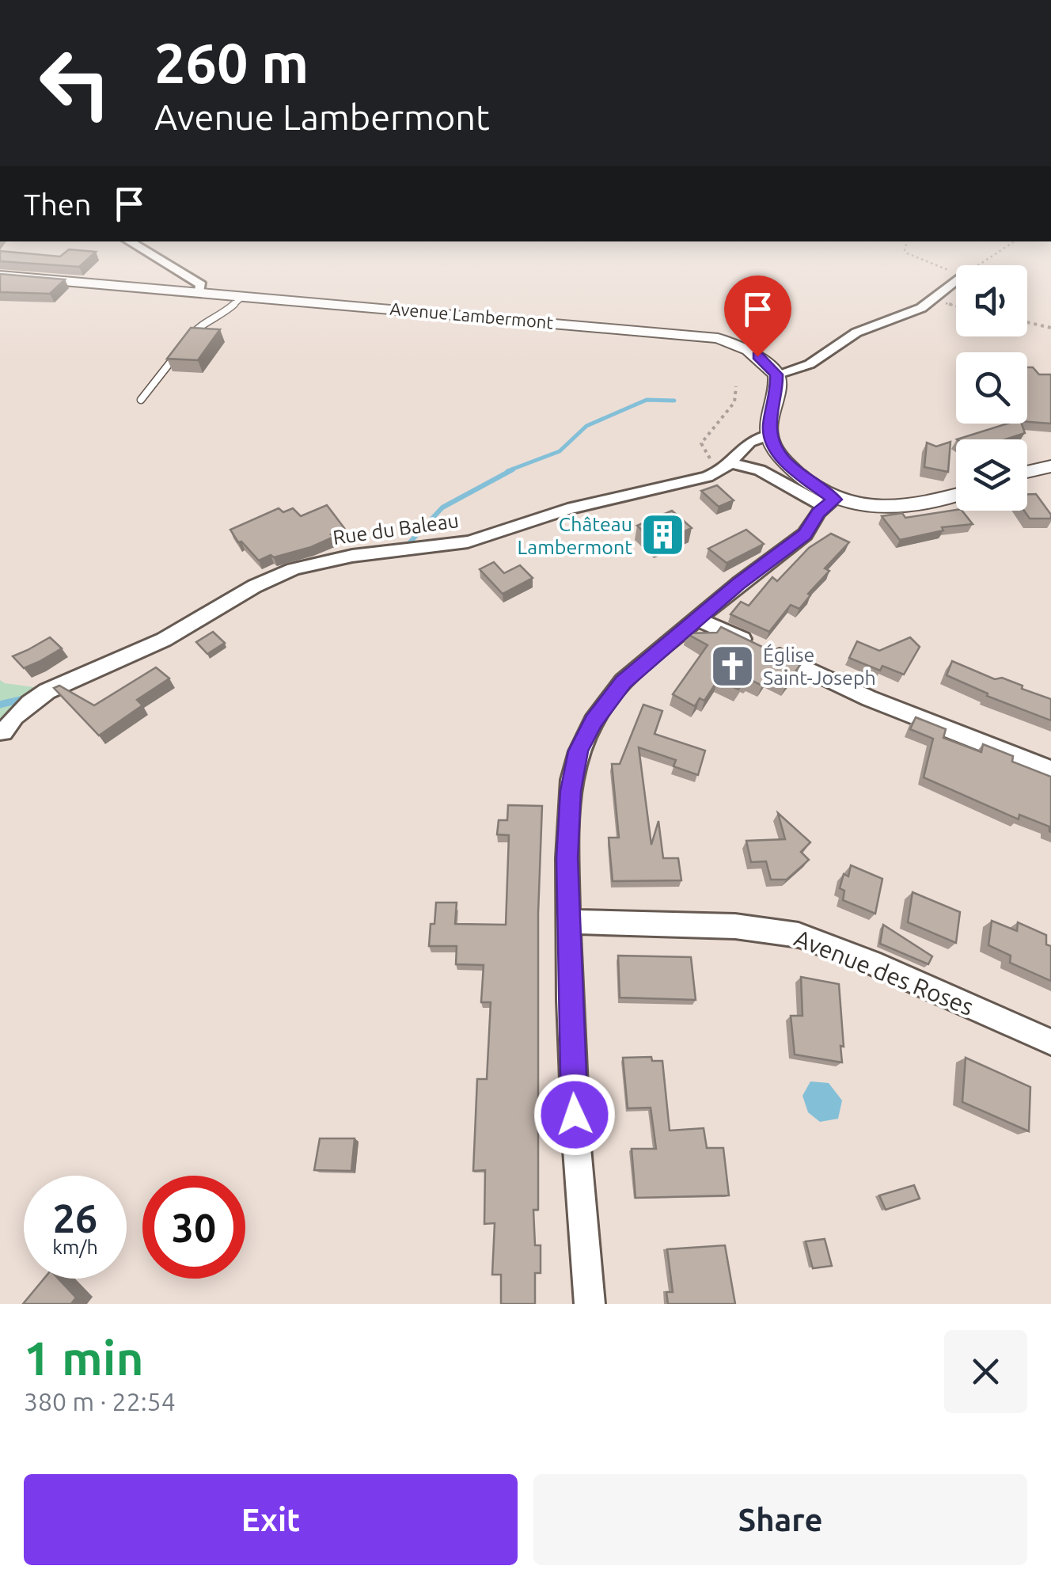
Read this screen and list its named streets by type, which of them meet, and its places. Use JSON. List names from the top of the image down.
{
  "streets": {
    "street": ["Avenue Lambermont", "Rue du Baleau", "Avenue des Roses"]
  },
  "places": {
    "building": ["Château Lambermont"],
    "church": ["Église Saint-Joseph"]
  },
  "page": {
    "turn": ["260 m", "Avenue Lambermont"],
    "then": "Then",
    "speed": "26 km/h",
    "limit": "30",
    "heading": ["1 min", "380 m · 22:54"],
    "buttons": ["Exit", "Share"]
  }
}
